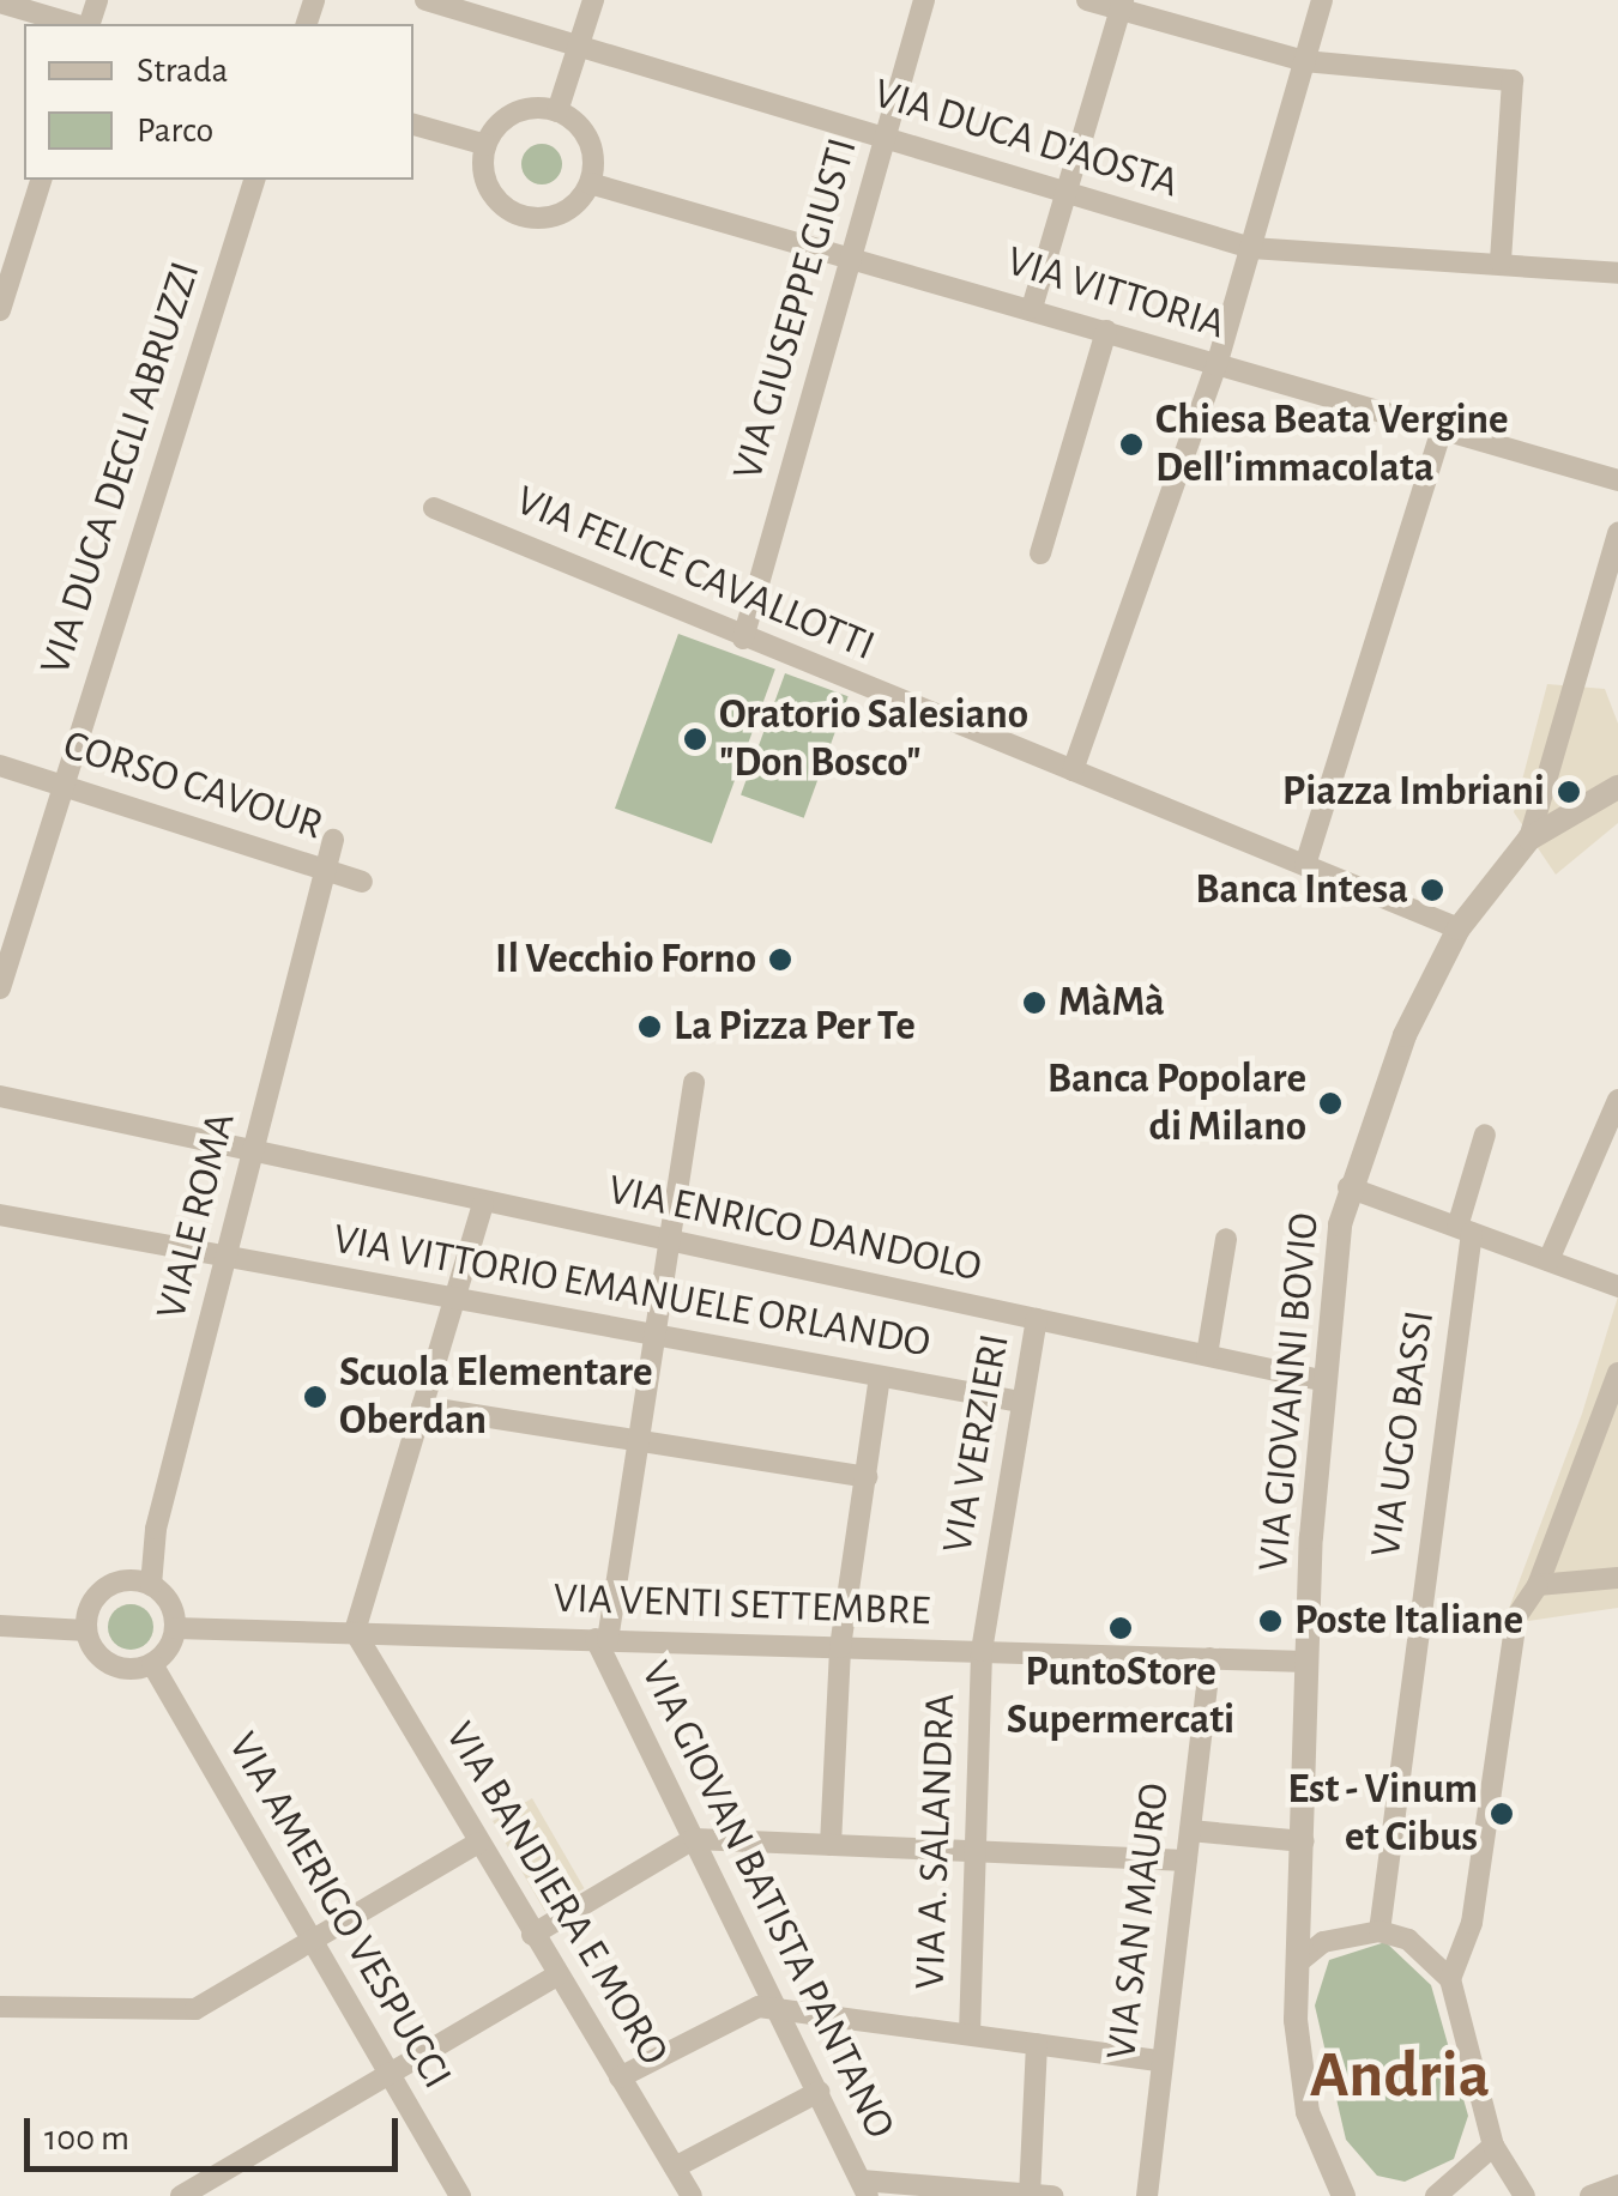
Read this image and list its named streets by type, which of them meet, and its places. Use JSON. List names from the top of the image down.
{
  "streets": {
    "street": [
      "VIA DUCA D'AOSTA",
      "VIA VITTORIA",
      "VIA GIUSEPPE GIUSTI",
      "VIA DUCA DEGLI ABRUZZI",
      "VIA FELICE CAVALLOTTI",
      "CORSO CAVOUR",
      "VIALE ROMA",
      "VIA ENRICO DANDOLO",
      "VIA VITTORIO EMANUELE ORLANDO",
      "VIA GIOVANNI BOVIO",
      "VIA UGO BASSI",
      "VIA VERZIERI",
      "VIA VENTI SETTEMBRE",
      "VIA A. SALANDRA",
      "VIA BANDIERA E MORO",
      "VIA GIOVAN BATISTA PANTANO",
      "VIA AMERIGO VESPUCCI",
      "VIA SAN MAURO"
    ]
  },
  "crossings": [
    ["VIA DUCA D'AOSTA", "VIA GIUSEPPE GIUSTI"],
    ["VIA VITTORIA", "VIA GIUSEPPE GIUSTI"],
    ["VIA GIUSEPPE GIUSTI", "VIA FELICE CAVALLOTTI"],
    ["VIA DUCA DEGLI ABRUZZI", "CORSO CAVOUR"],
    ["VIA FELICE CAVALLOTTI", "VIA GIOVANNI BOVIO"],
    ["CORSO CAVOUR", "VIALE ROMA"],
    ["VIALE ROMA", "VIA ENRICO DANDOLO"],
    ["VIALE ROMA", "VIA VITTORIO EMANUELE ORLANDO"],
    ["VIALE ROMA", "VIA VENTI SETTEMBRE"],
    ["VIALE ROMA", "VIA AMERIGO VESPUCCI"],
    ["VIA ENRICO DANDOLO", "VIA GIOVANNI BOVIO"],
    ["VIA ENRICO DANDOLO", "VIA VERZIERI"],
    ["VIA VITTORIO EMANUELE ORLANDO", "VIA VERZIERI"],
    ["VIA GIOVANNI BOVIO", "VIA VENTI SETTEMBRE"],
    ["VIA VERZIERI", "VIA VENTI SETTEMBRE"],
    ["VIA VERZIERI", "VIA A. SALANDRA"],
    ["VIA VENTI SETTEMBRE", "VIA A. SALANDRA"],
    ["VIA VENTI SETTEMBRE", "VIA BANDIERA E MORO"],
    ["VIA VENTI SETTEMBRE", "VIA GIOVAN BATISTA PANTANO"],
    ["VIA VENTI SETTEMBRE", "VIA AMERIGO VESPUCCI"],
    ["VIA VENTI SETTEMBRE", "VIA SAN MAURO"]
  ],
  "districts": ["Andria"],
  "places": [
    "Chiesa Beata Vergine Dell'immacolata",
    "Oratorio Salesiano \"Don Bosco\"",
    "Piazza Imbriani",
    "Banca Intesa",
    "Il Vecchio Forno",
    "MàMà",
    "La Pizza Per Te",
    "Banca Popolare di Milano",
    "Scuola Elementare Oberdan",
    "Poste Italiane",
    "PuntoStore Supermercati",
    "Est - Vinum et Cibus"
  ],
  "legend": ["Strada", "Parco"],
  "scale_bar": "100 m"
}
